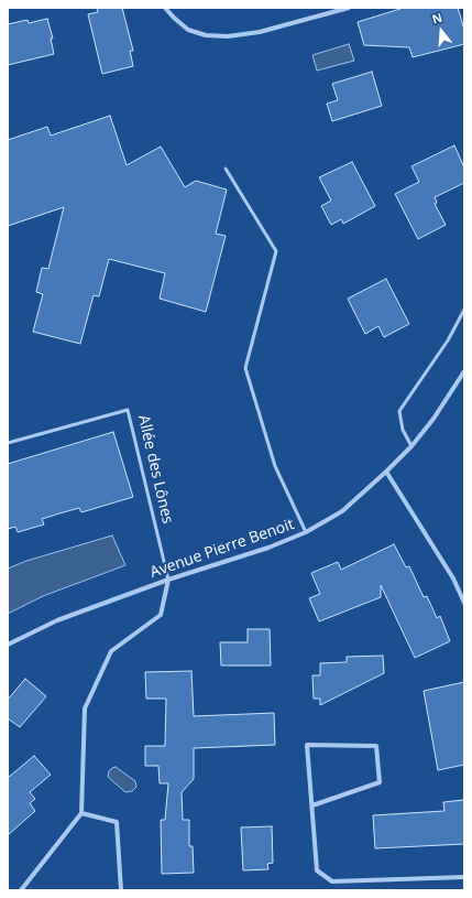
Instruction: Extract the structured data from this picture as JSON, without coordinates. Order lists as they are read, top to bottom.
{
  "streets": {
    "street": ["Avenue Pierre Benoit"],
    "lane": ["Allée des Lônes"]
  },
  "crossings": [
    ["Allée des Lônes", "Avenue Pierre Benoit"]
  ],
  "north": "top"
}
